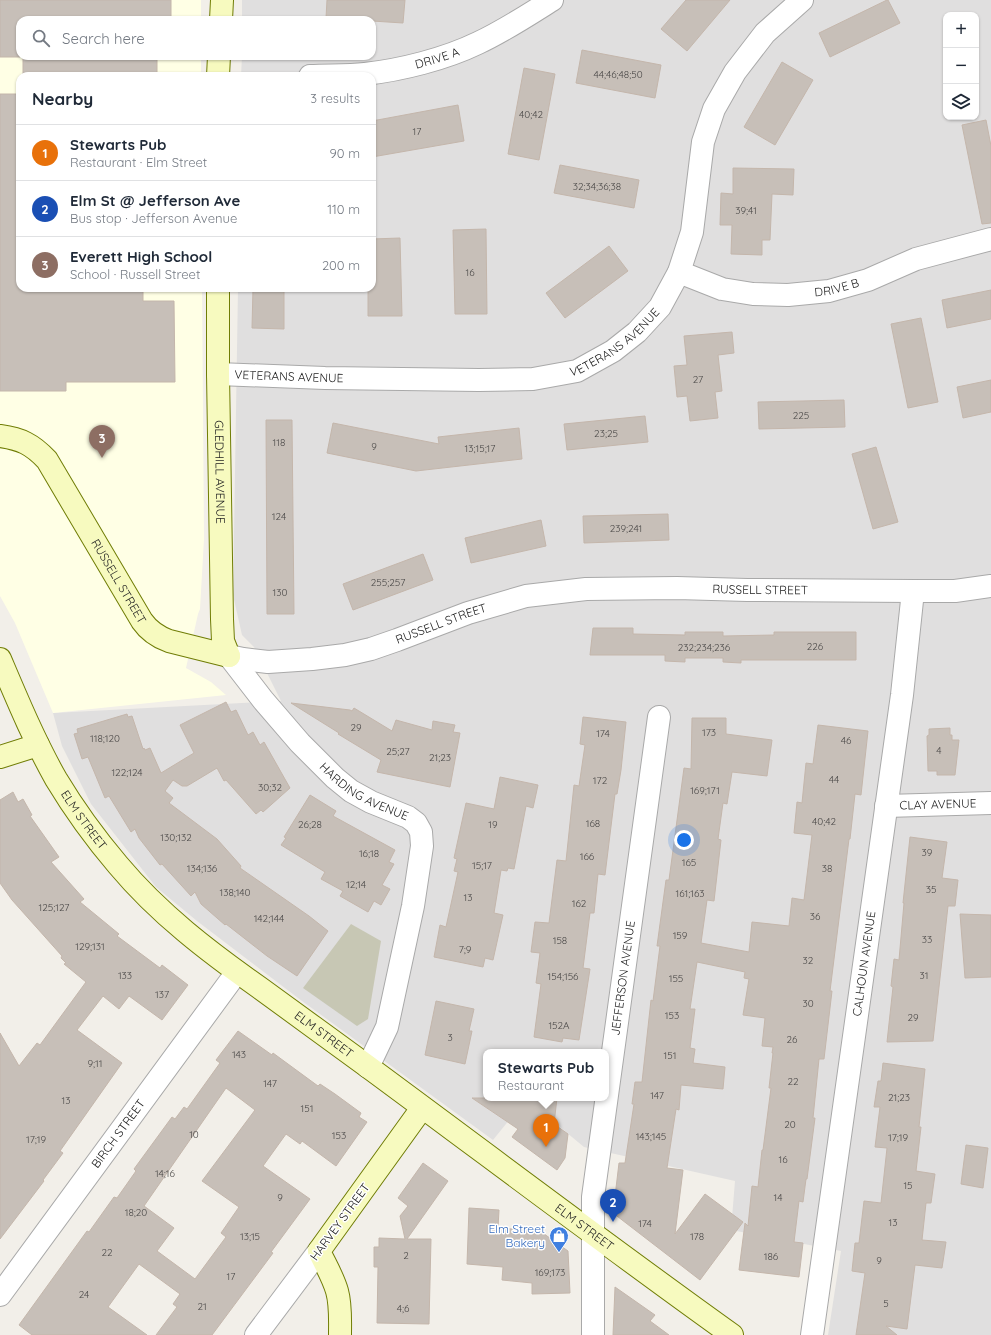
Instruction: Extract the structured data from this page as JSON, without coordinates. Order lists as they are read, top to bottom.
{
  "streets": {
    "street": [
      "DRIVE A",
      "DRIVE B",
      "VETERANS AVENUE",
      "GLEDHILL AVENUE",
      "RUSSELL STREET",
      "HARDING AVENUE",
      "CLAY AVENUE",
      "ELM STREET",
      "CALHOUN AVENUE",
      "JEFFERSON AVENUE",
      "BIRCH STREET",
      "HARVEY STREET"
    ]
  },
  "crossings": [
    ["DRIVE B", "VETERANS AVENUE"],
    ["VETERANS AVENUE", "GLEDHILL AVENUE"],
    ["GLEDHILL AVENUE", "RUSSELL STREET"],
    ["GLEDHILL AVENUE", "HARDING AVENUE"],
    ["RUSSELL STREET", "HARDING AVENUE"],
    ["RUSSELL STREET", "CALHOUN AVENUE"],
    ["HARDING AVENUE", "ELM STREET"],
    ["CLAY AVENUE", "CALHOUN AVENUE"],
    ["ELM STREET", "JEFFERSON AVENUE"],
    ["ELM STREET", "BIRCH STREET"],
    ["ELM STREET", "HARVEY STREET"]
  ],
  "places": {
    "shop": ["Elm Street Bakery"]
  },
  "house_numbers": [
    "44;46;48;50",
    "40;42",
    "17",
    "32;34;36;38",
    "39;41",
    "16",
    "27",
    "225",
    "23;25",
    "118",
    "9",
    "13;15;17",
    "124",
    "239;241",
    "255;257",
    "130",
    "226",
    "232;234;236",
    "29",
    "173",
    "174",
    "118;120",
    "46",
    "4",
    "25;27",
    "21;23",
    "122;124",
    "44",
    "172",
    "30;32",
    "169;171",
    "40;42",
    "168",
    "26;28",
    "19",
    "130;132",
    "39",
    "16;18",
    "166",
    "165",
    "15;17",
    "134;136",
    "38",
    "12;14",
    "35",
    "138;140",
    "161;163",
    "13",
    "162",
    "125;127",
    "36",
    "142;144",
    "159",
    "33",
    "158",
    "129;131",
    "7;9",
    "32",
    "133",
    "31",
    "154;156",
    "155",
    "137",
    "30",
    "153",
    "29",
    "152A",
    "3",
    "26",
    "143",
    "151",
    "9;11",
    "22",
    "147",
    "147",
    "21;23",
    "13",
    "151",
    "20",
    "10",
    "153",
    "143;145",
    "17;19",
    "17;19",
    "16",
    "14;16",
    "15",
    "9",
    "14",
    "18;20",
    "13",
    "174",
    "13;15",
    "178",
    "22",
    "2",
    "186",
    "9",
    "169;173",
    "17",
    "24",
    "5",
    "21",
    "4;6"
  ],
  "page": {
    "map_buttons": ["+", "−"],
    "search": "Search here",
    "heading": ["Nearby", "3 results"],
    "list": [
      {
        "mark": "1",
        "name": "Stewarts Pub",
        "note": "Restaurant · Elm Street",
        "value": "90 m"
      },
      {
        "mark": "2",
        "name": "Elm St @ Jefferson Ave",
        "note": "Bus stop · Jefferson Avenue",
        "value": "110 m"
      },
      {
        "mark": "3",
        "name": "Everett High School",
        "note": "School · Russell Street",
        "value": "200 m"
      }
    ],
    "pins": ["3", "1", "2"],
    "popup": ["Stewarts Pub", "Restaurant"]
  }
}
